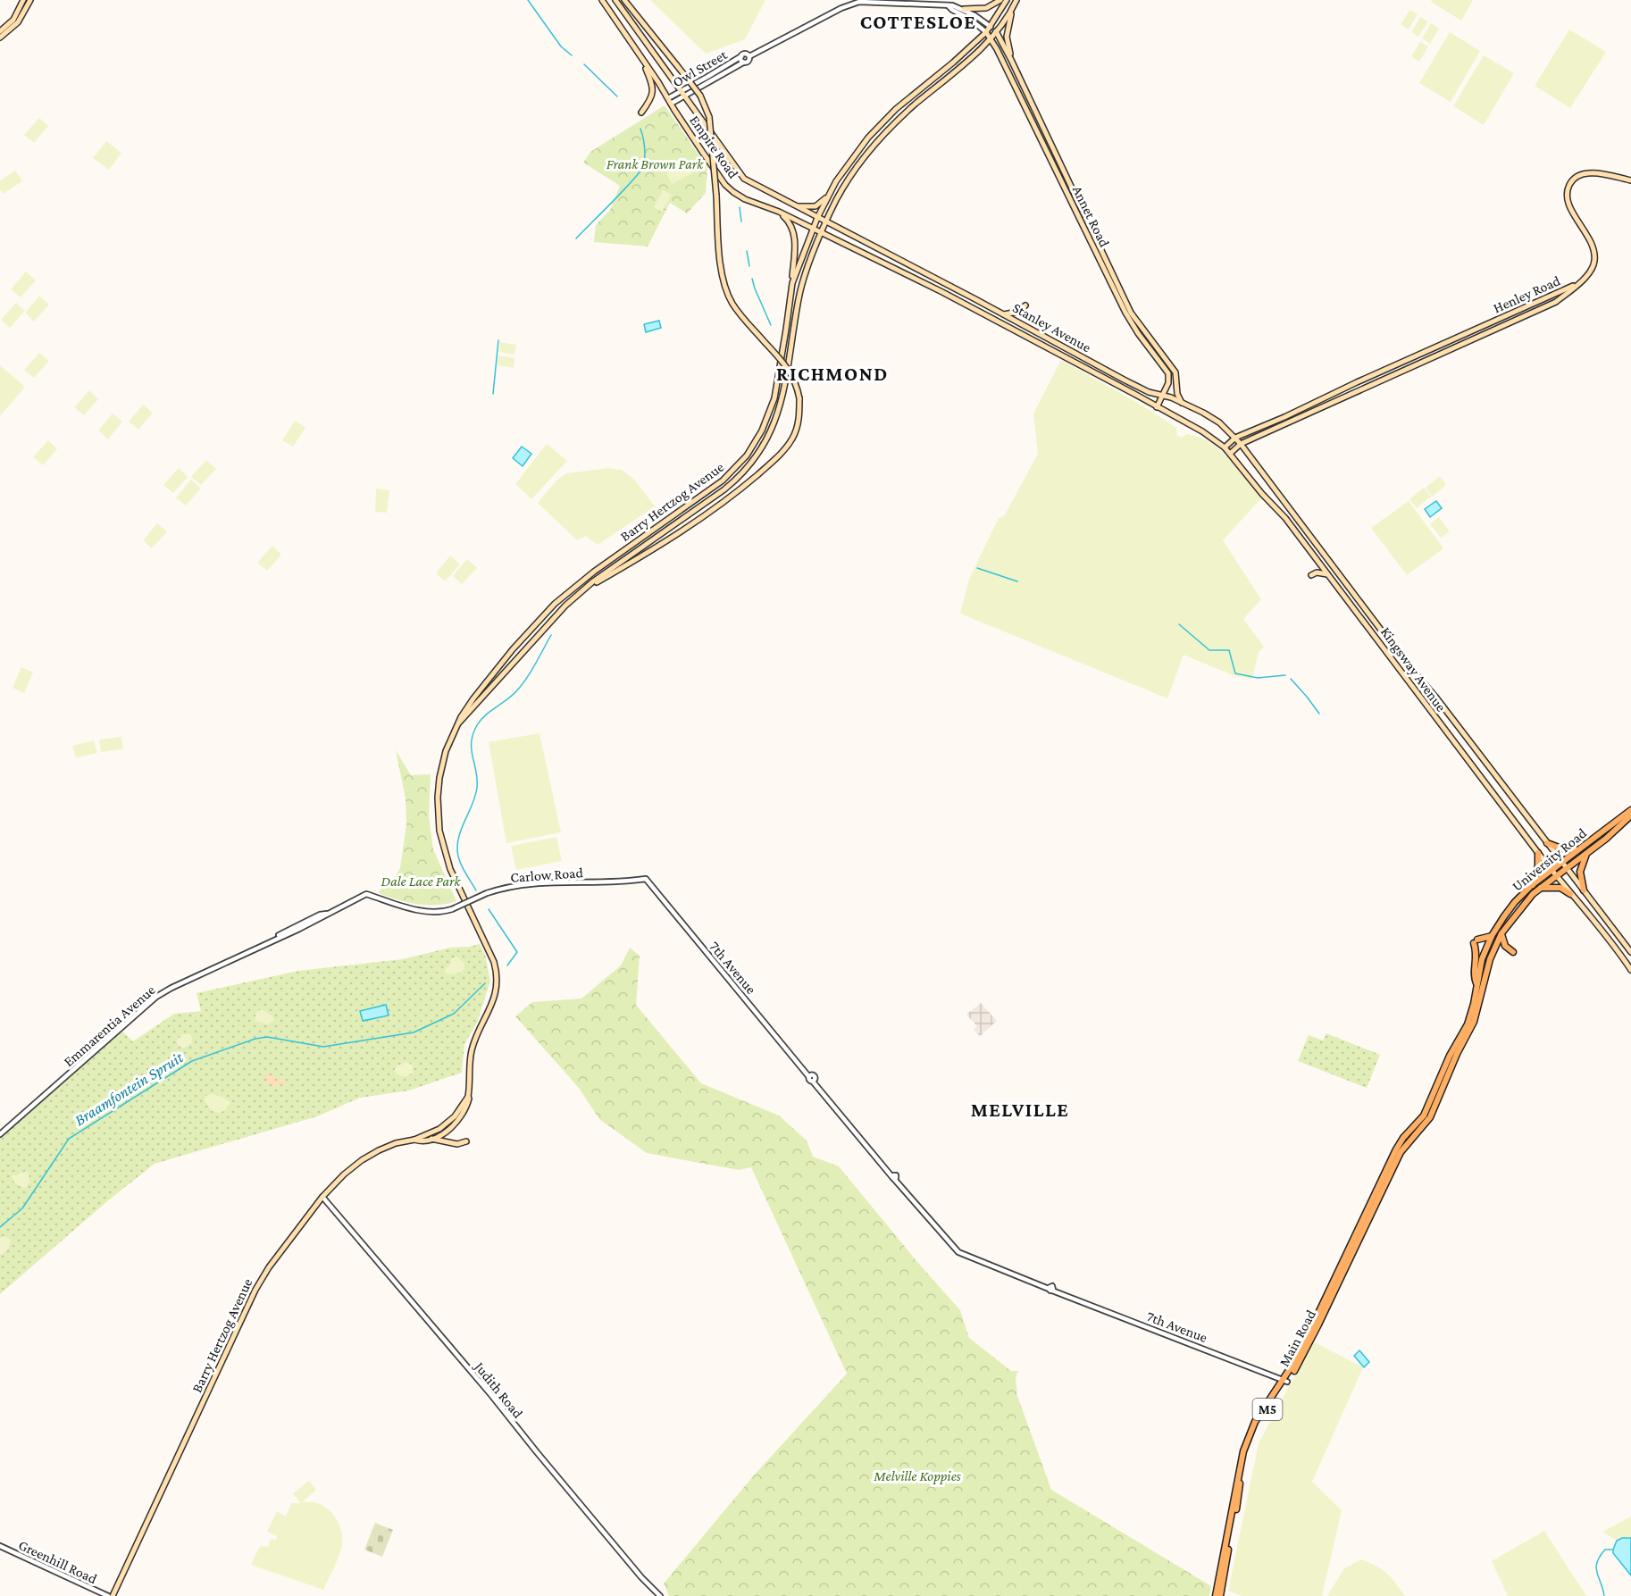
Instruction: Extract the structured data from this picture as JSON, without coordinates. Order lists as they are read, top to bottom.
{
  "streets": {
    "main road": [
      "Empire Road",
      "Annet Road",
      "Henley Road",
      "Stanley Avenue",
      "Barry Hertzog Avenue",
      "Kingsway Avenue",
      "University Road",
      "Main Road",
      "M5"
    ],
    "street": [
      "Owl Street",
      "Carlow Road",
      "7th Avenue",
      "Emmarentia Avenue",
      "Judith Road",
      "Greenhill Road"
    ]
  },
  "crossings": [
    ["Owl Street", "Empire Road"],
    ["Owl Street", "Annet Road"],
    ["Owl Street", "Barry Hertzog Avenue"],
    ["Empire Road", "Stanley Avenue"],
    ["Empire Road", "Barry Hertzog Avenue"],
    ["Annet Road", "Stanley Avenue"],
    ["Annet Road", "Barry Hertzog Avenue"],
    ["Annet Road", "Kingsway Avenue"],
    ["Henley Road", "Kingsway Avenue"],
    ["Stanley Avenue", "Kingsway Avenue"],
    ["Barry Hertzog Avenue", "Judith Road"],
    ["Barry Hertzog Avenue", "Greenhill Road"],
    ["Kingsway Avenue", "University Road"],
    ["University Road", "Main Road"],
    ["University Road", "M5"],
    ["Carlow Road", "7th Avenue"],
    ["Carlow Road", "Emmarentia Avenue"],
    ["7th Avenue", "Main Road"],
    ["Main Road", "M5"]
  ],
  "districts": ["COTTESLOE", "RICHMOND", "MELVILLE"],
  "water": ["Braamfontein Spruit"],
  "parks": ["Frank Brown Park", "Dale Lace Park", "Melville Koppies"]
}
